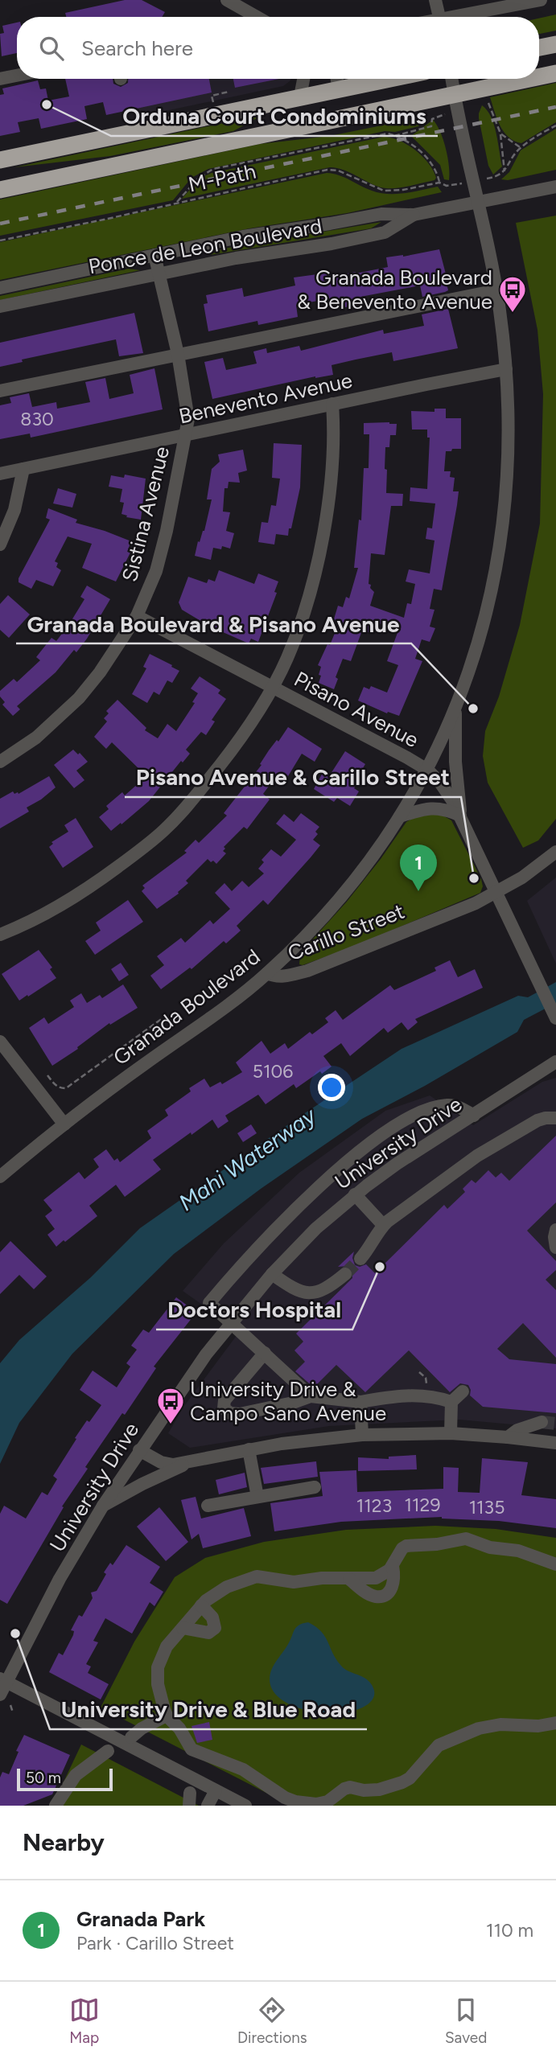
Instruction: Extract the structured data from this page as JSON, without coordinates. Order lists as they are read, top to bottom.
{
  "streets": {
    "street": [
      "Ponce de Leon Boulevard",
      "Benevento Avenue",
      "Sistina Avenue",
      "Pisano Avenue",
      "Carillo Street",
      "Granada Boulevard",
      "University Drive"
    ],
    "path": ["M-Path"]
  },
  "crossings": [
    ["Ponce de Leon Boulevard", "Sistina Avenue"],
    ["Ponce de Leon Boulevard", "Granada Boulevard"],
    ["Benevento Avenue", "Sistina Avenue"],
    ["Benevento Avenue", "Granada Boulevard"],
    ["Sistina Avenue", "Pisano Avenue"],
    ["Pisano Avenue", "Carillo Street"],
    ["Pisano Avenue", "Granada Boulevard"],
    ["Carillo Street", "Granada Boulevard"]
  ],
  "water": ["Mahi Waterway"],
  "places": {
    "other": [
      "Orduna Court Condominiums",
      "Granada Boulevard & Pisano Avenue",
      "Pisano Avenue & Carillo Street",
      "Doctors Hospital",
      "University Drive & Blue Road"
    ],
    "bus stop": ["Granada Boulevard & Benevento Avenue", "University Drive & Campo Sano Avenue"]
  },
  "house_numbers": [
    "830",
    "5106",
    "1129",
    "1123",
    "1135"
  ],
  "scale_bar": "50 m",
  "page": {
    "search": "Search here",
    "pins": "1",
    "scale": "50 m",
    "heading": "Nearby",
    "list": [
      {
        "mark": "1",
        "name": "Granada Park",
        "note": "Park · Carillo Street",
        "value": "110 m"
      }
    ],
    "nav": ["Map", "Directions", "Saved"]
  }
}
